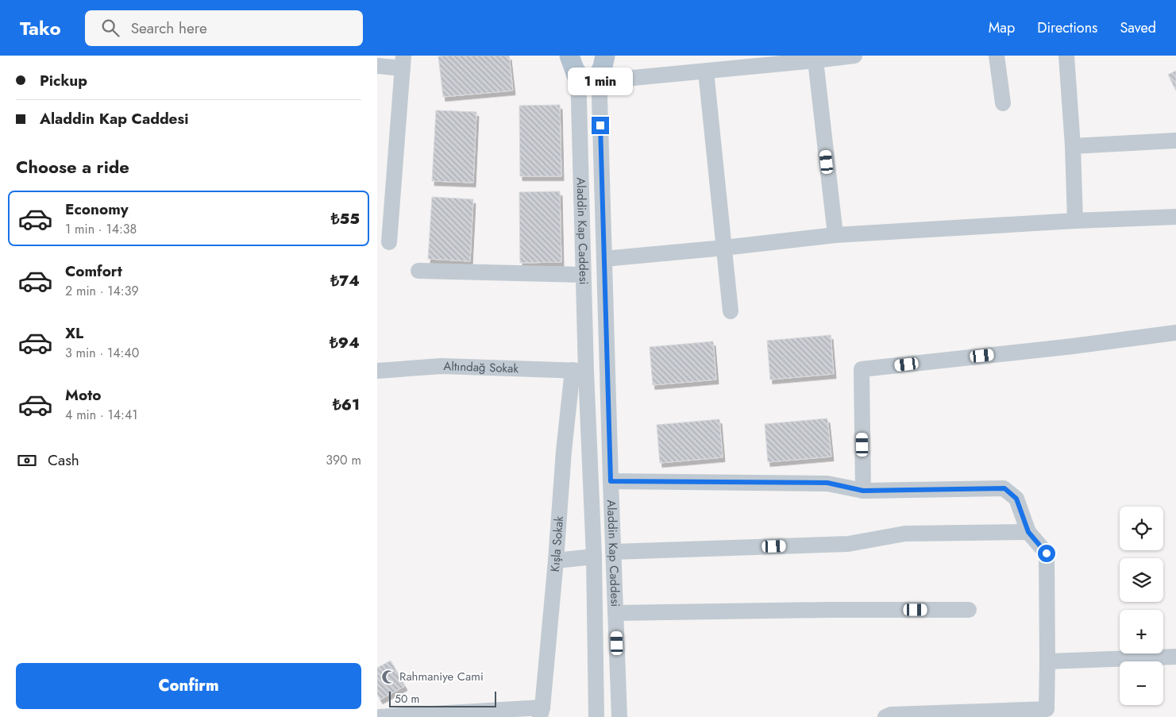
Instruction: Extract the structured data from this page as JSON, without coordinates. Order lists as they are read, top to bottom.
{
  "streets": {
    "street": ["Aladdin Kap Caddesi", "Altındağ Sokak", "Kışla Sokak"]
  },
  "crossings": [
    ["Aladdin Kap Caddesi", "Altındağ Sokak"],
    ["Aladdin Kap Caddesi", "Kışla Sokak"],
    ["Altındağ Sokak", "Kışla Sokak"]
  ],
  "places": {
    "mosque": ["Rahmaniye Cami"]
  },
  "scale_bar": "50 m",
  "page": {
    "header": "Tako",
    "search": "Search here",
    "nav": ["Map", "Directions", "Saved"],
    "banner": ["Pickup", "Aladdin Kap Caddesi"],
    "bubble": "1 min",
    "heading": "Choose a ride",
    "list": [
      {
        "name": "Economy",
        "note": "1 min · 14:38",
        "value": "₺55"
      },
      {
        "name": "Comfort",
        "note": "2 min · 14:39",
        "value": "₺74"
      },
      {
        "name": "XL",
        "note": "3 min · 14:40",
        "value": "₺94"
      },
      {
        "name": "Moto",
        "note": "4 min · 14:41",
        "value": "₺61"
      }
    ],
    "pay": ["Cash", "390 m"],
    "map_buttons": ["+", "−"],
    "buttons": "Confirm",
    "scale": "50 m"
  }
}
